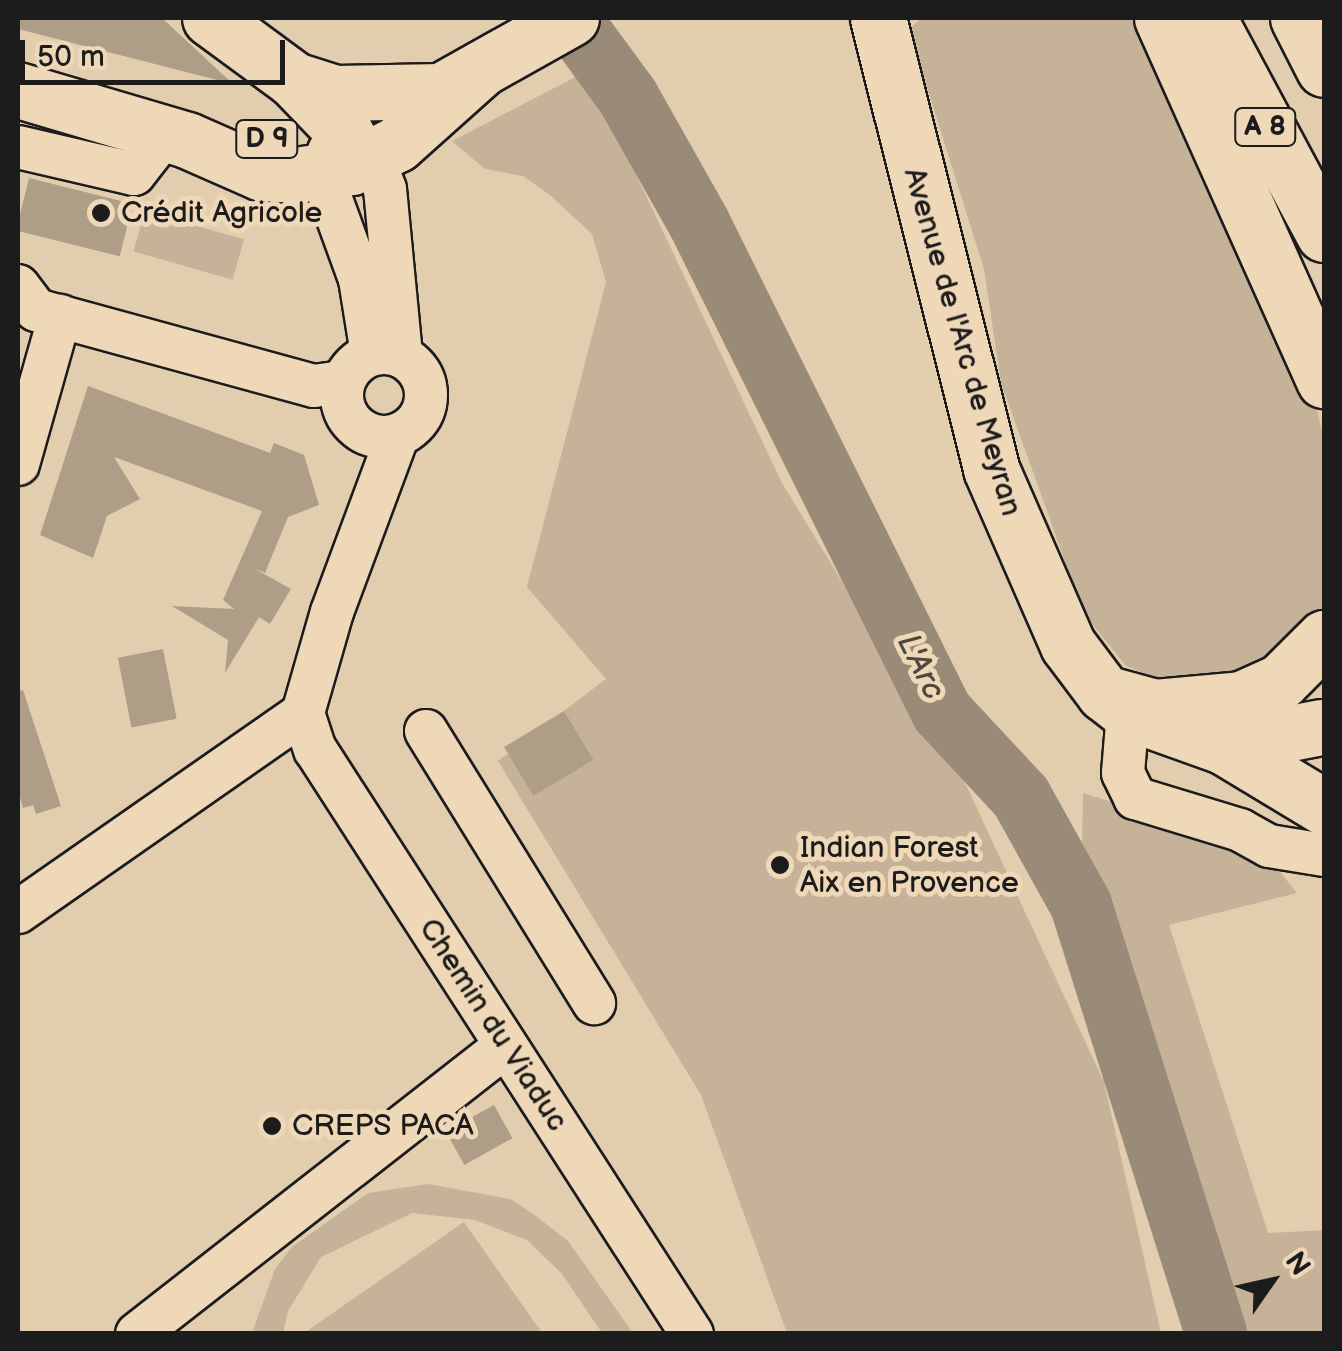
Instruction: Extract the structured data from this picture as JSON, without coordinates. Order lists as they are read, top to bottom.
{
  "streets": {
    "main road": ["A 8", "D 9", "Avenue de l'Arc de Meyran"],
    "street": ["Chemin du Viaduc"]
  },
  "water": ["L'Arc"],
  "places": ["Crédit Agricole", "Indian Forest Aix en Provence", "CREPS PACA"],
  "scale_bar": "50 m",
  "north": "top right"
}
